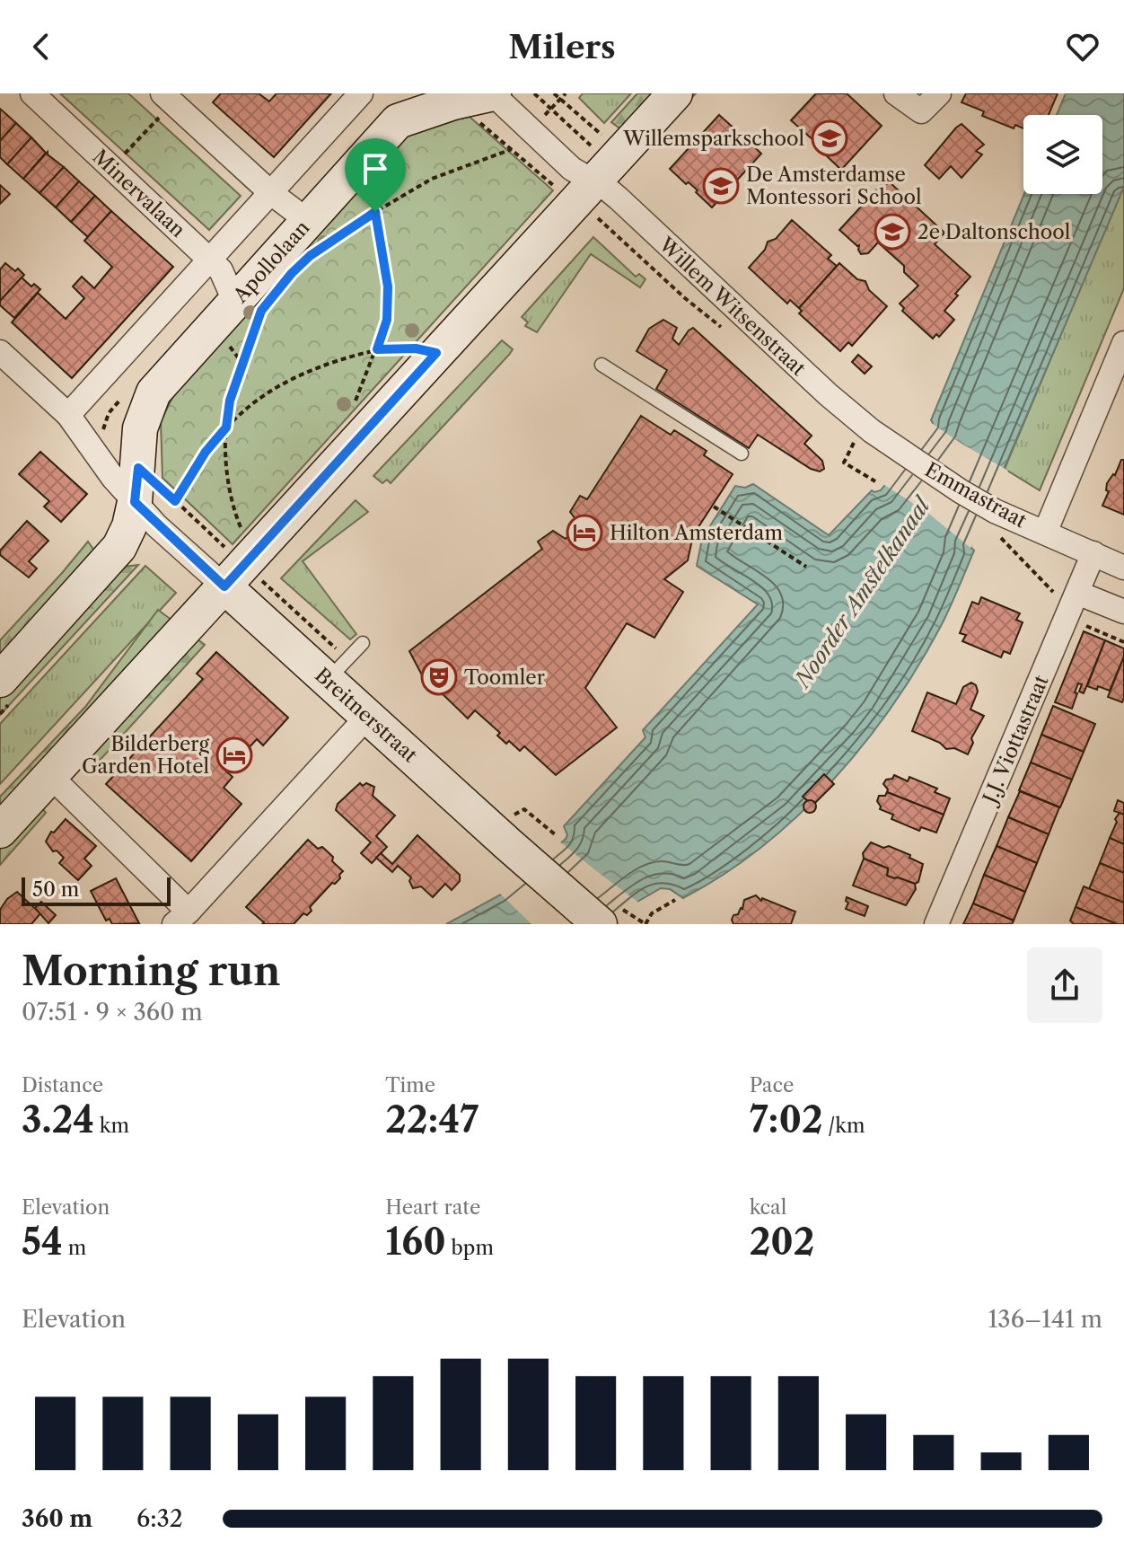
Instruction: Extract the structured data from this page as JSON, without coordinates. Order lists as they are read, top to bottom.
{
  "streets": {
    "street": [
      "Minervalaan",
      "Apollolaan",
      "Willem Witsenstraat",
      "Emmastraat",
      "Breitnerstraat",
      "J.J. Viottastraat"
    ]
  },
  "crossings": [
    ["Minervalaan", "Apollolaan"],
    ["Apollolaan", "Willem Witsenstraat"],
    ["Willem Witsenstraat", "Emmastraat"],
    ["Emmastraat", "J.J. Viottastraat"]
  ],
  "water": ["Noorder Amstelkanaal"],
  "places": {
    "school or university": ["Willemsparkschool", "De Amsterdamse Montessori School", "2e Daltonschool"],
    "hotel": ["Hilton Amsterdam", "Bilderberg Garden Hotel"],
    "theatre": ["Toomler"]
  },
  "scale_bar": "50 m",
  "page": {
    "header": "Milers",
    "scale": "50 m",
    "heading": ["Morning run", "07:51 · 9 × 360 m"],
    "stats": [
      ["Distance", "3.24 km"],
      ["Time", "22:47"],
      ["Pace", "7:02 /km"],
      ["Elevation", "54 m"],
      ["Heart rate", "160 bpm"],
      ["kcal", "202"]
    ],
    "chart": ["Elevation", "136–141 m"],
    "list": [
      {
        "name": "360 m",
        "note": "6:32"
      }
    ]
  }
}
